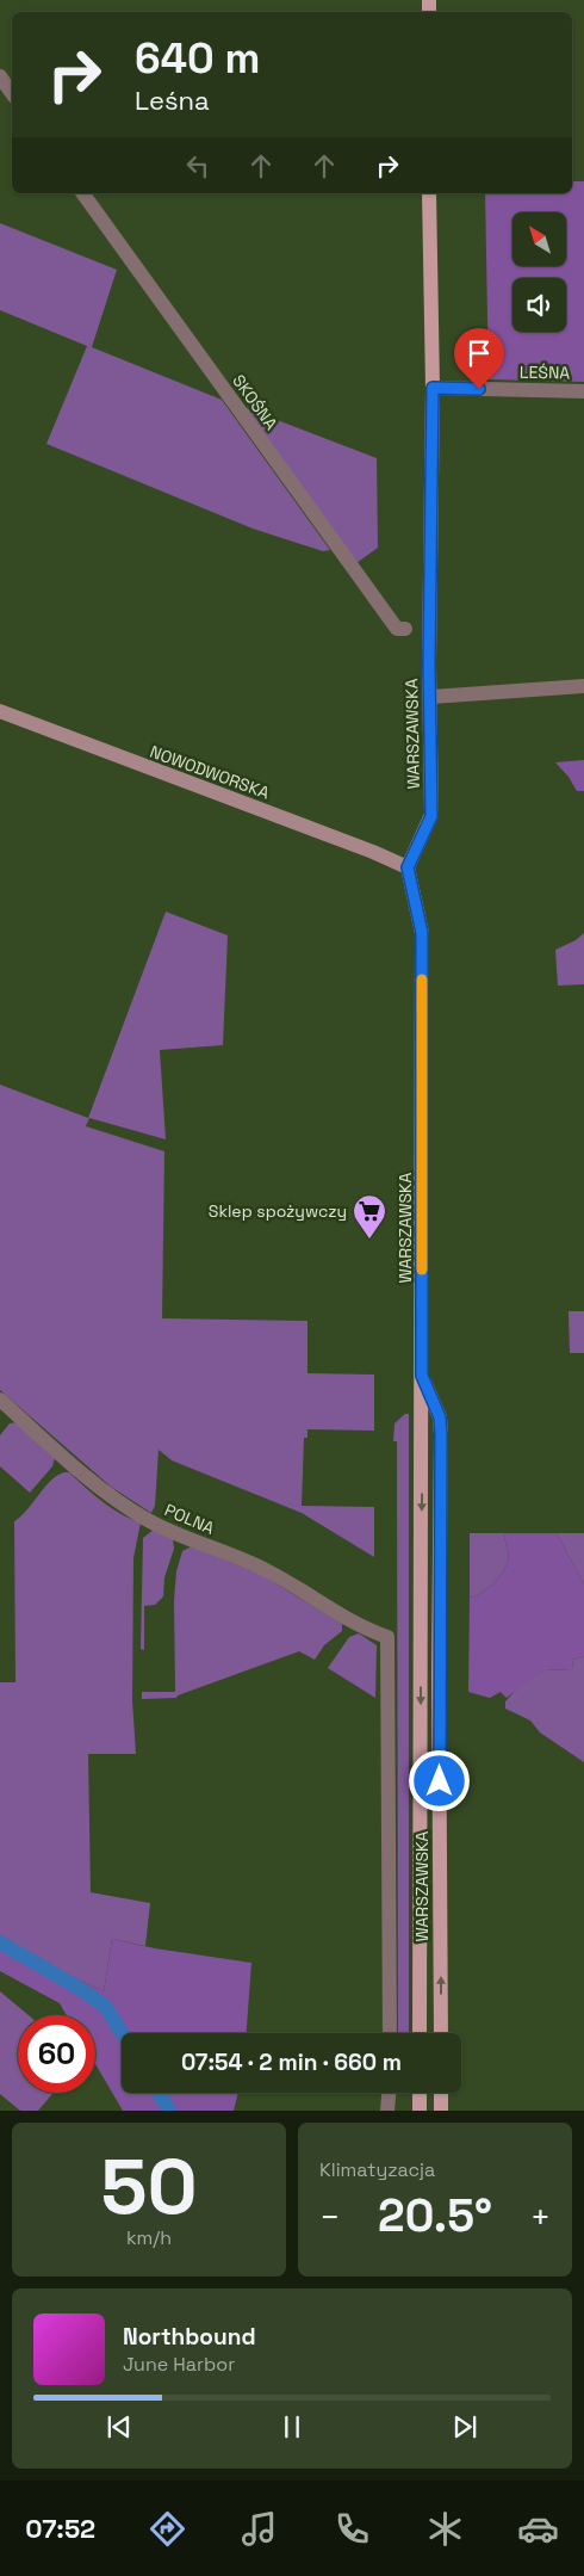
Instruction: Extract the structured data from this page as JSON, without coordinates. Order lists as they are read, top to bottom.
{
  "streets": {
    "main road": ["WARSZAWSKA", "NOWODWORSKA"],
    "street": ["LEŚNA", "SKOŚNA", "POLNA"]
  },
  "crossings": [
    ["LEŚNA", "WARSZAWSKA"],
    ["WARSZAWSKA", "NOWODWORSKA"]
  ],
  "places": {
    "supermarket": ["Sklep spożywczy"]
  },
  "north": "top left",
  "page": {
    "turn": ["640 m", "Leśna"],
    "limit": "60",
    "trip": "07:54 · 2 min · 660 m",
    "tile": [
      ["50", "km/h"],
      "Klimatyzacja"
    ],
    "heat": ["−", "20.5°", "+"],
    "song": ["Northbound", "June Harbor"],
    "tabs": "07:52"
  }
}
